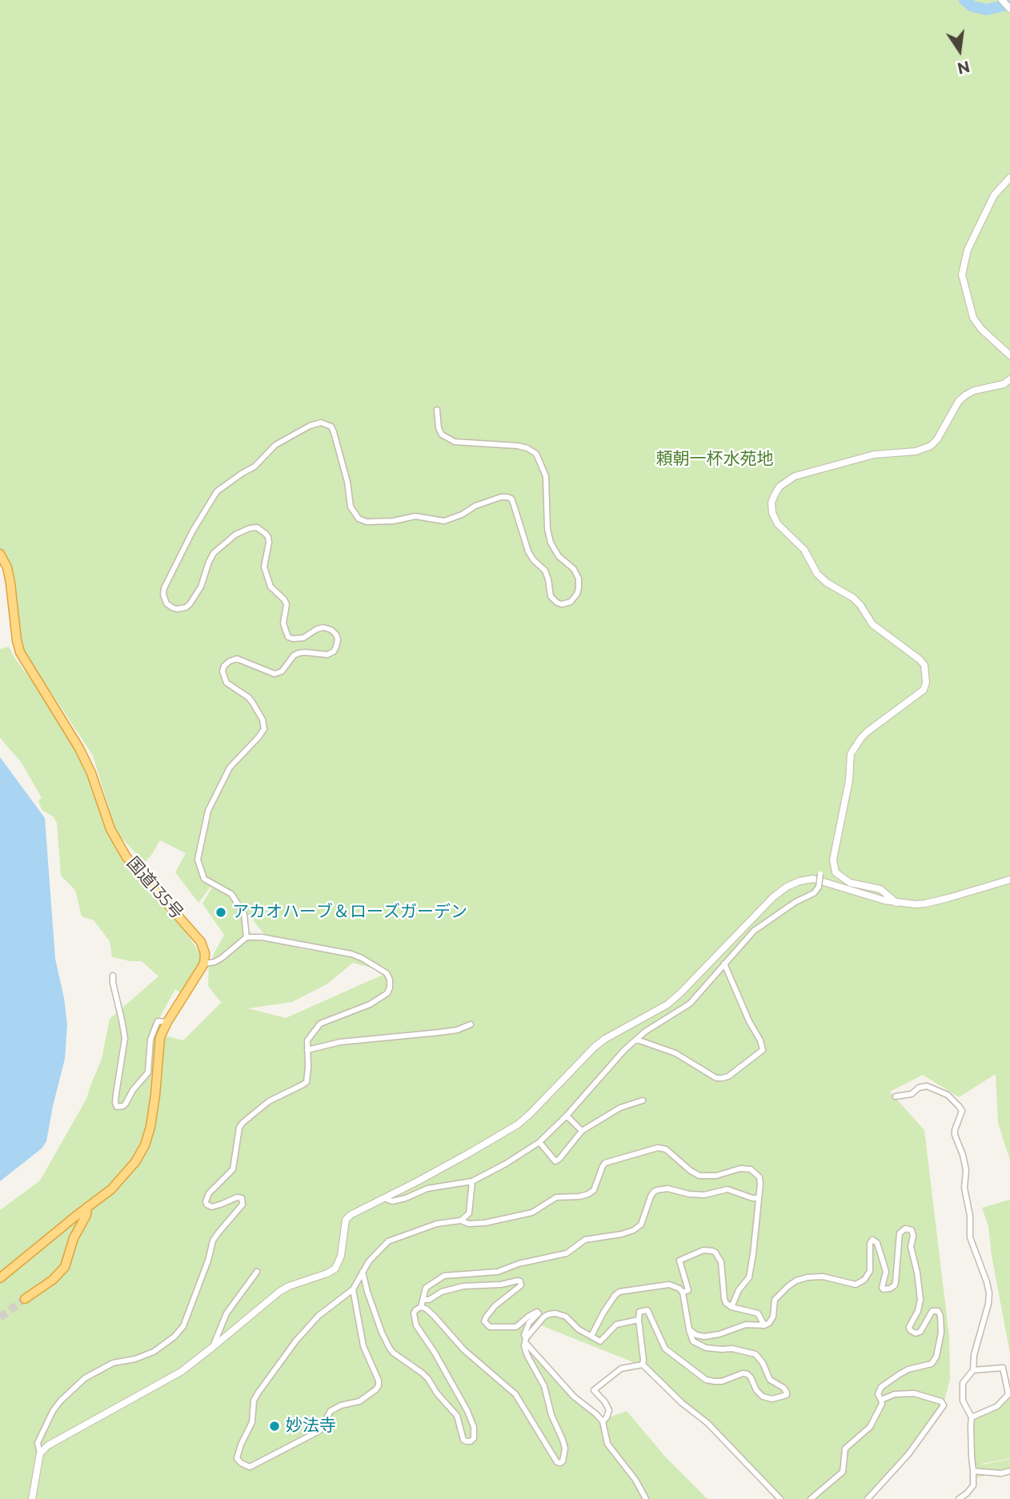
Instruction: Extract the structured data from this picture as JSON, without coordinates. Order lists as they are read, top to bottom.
{
  "streets": {
    "highway": ["国道135号"]
  },
  "parks": ["頼朝一杯水苑地"],
  "places": ["アカオハーブ＆ローズガーデン", "妙法寺"],
  "north": "bottom"
}
